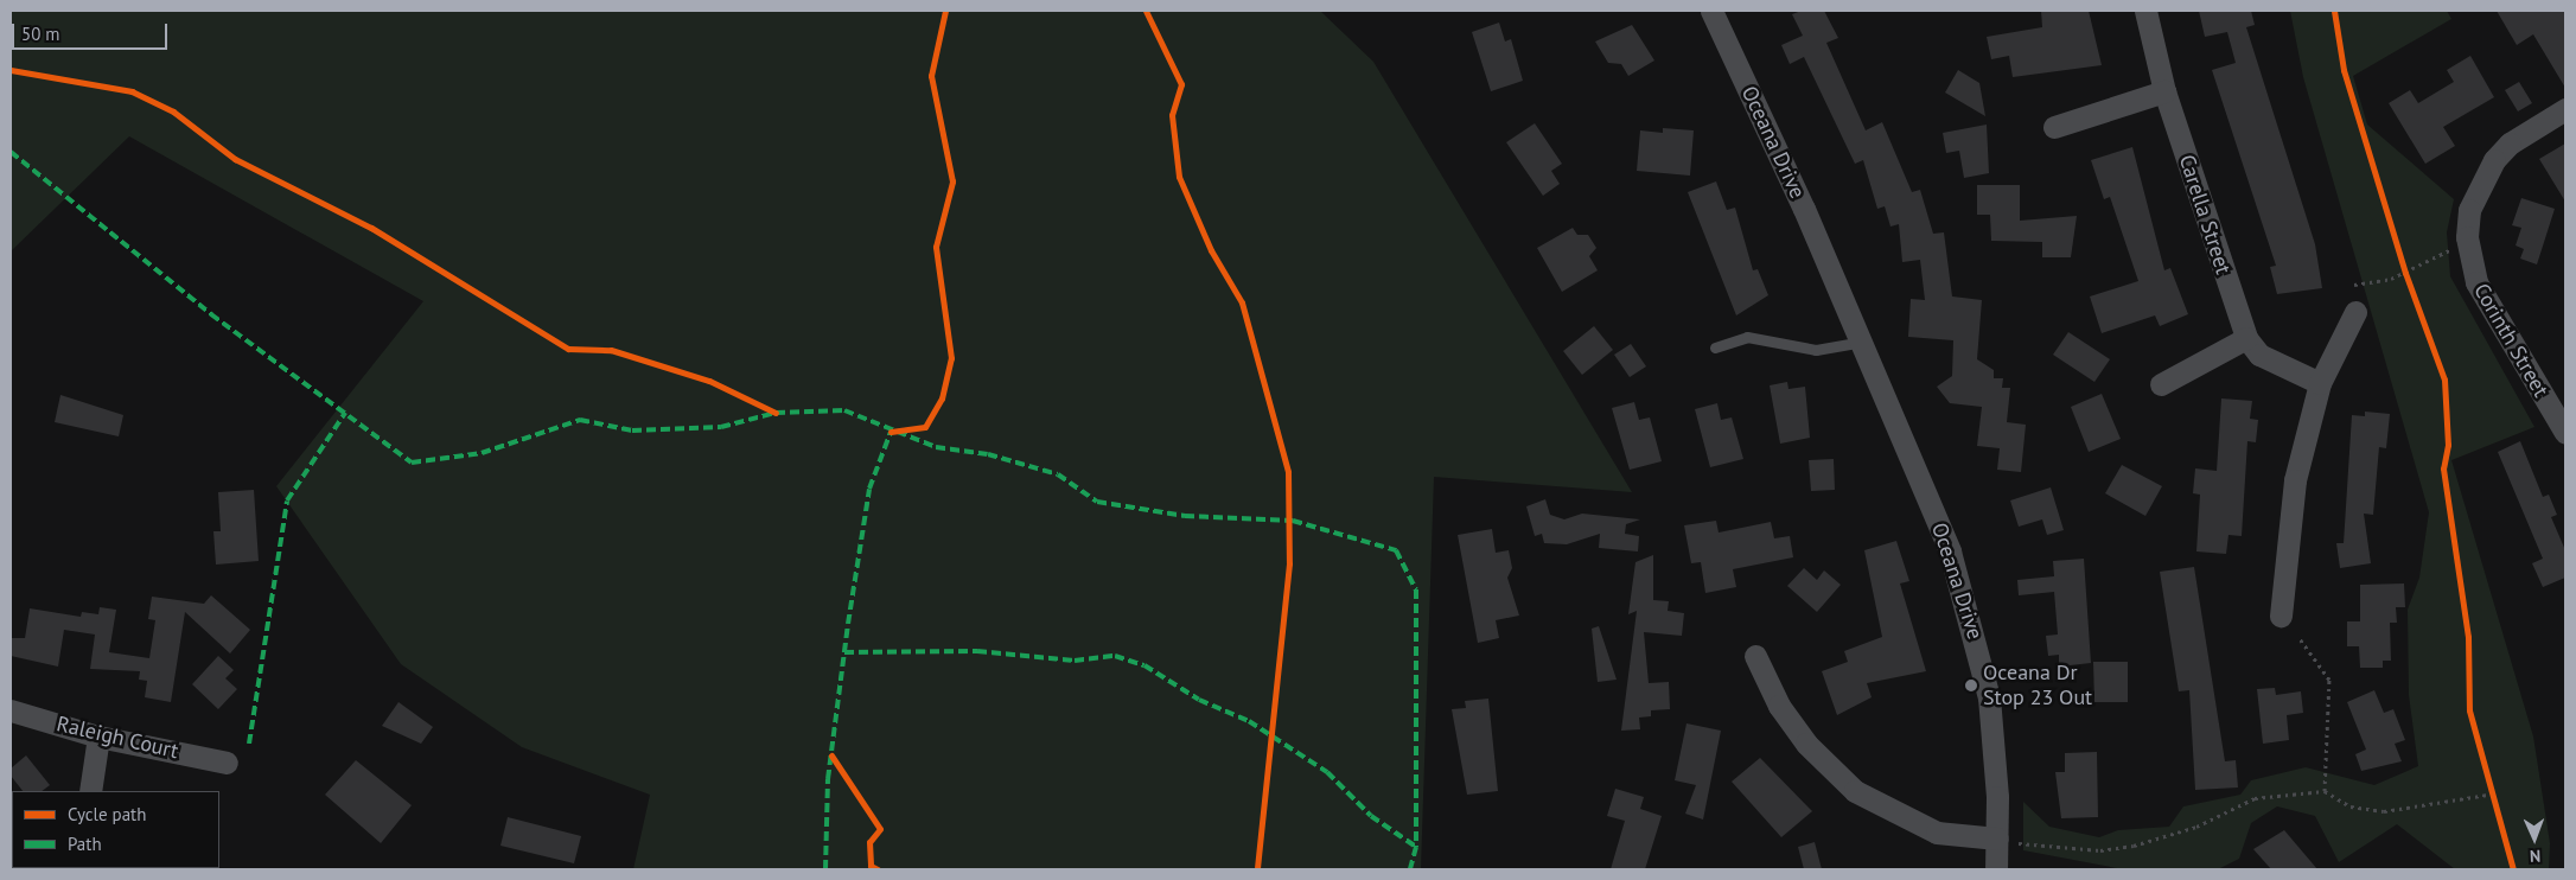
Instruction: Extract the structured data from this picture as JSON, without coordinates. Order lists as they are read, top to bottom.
{
  "streets": {
    "street": [
      "Oceana Drive",
      "Carella Street",
      "Corinth Street",
      "Raleigh Court"
    ]
  },
  "places": ["Oceana Dr Stop 23 Out"],
  "legend": ["Cycle path", "Path"],
  "scale_bar": "50 m",
  "north": "bottom"
}
